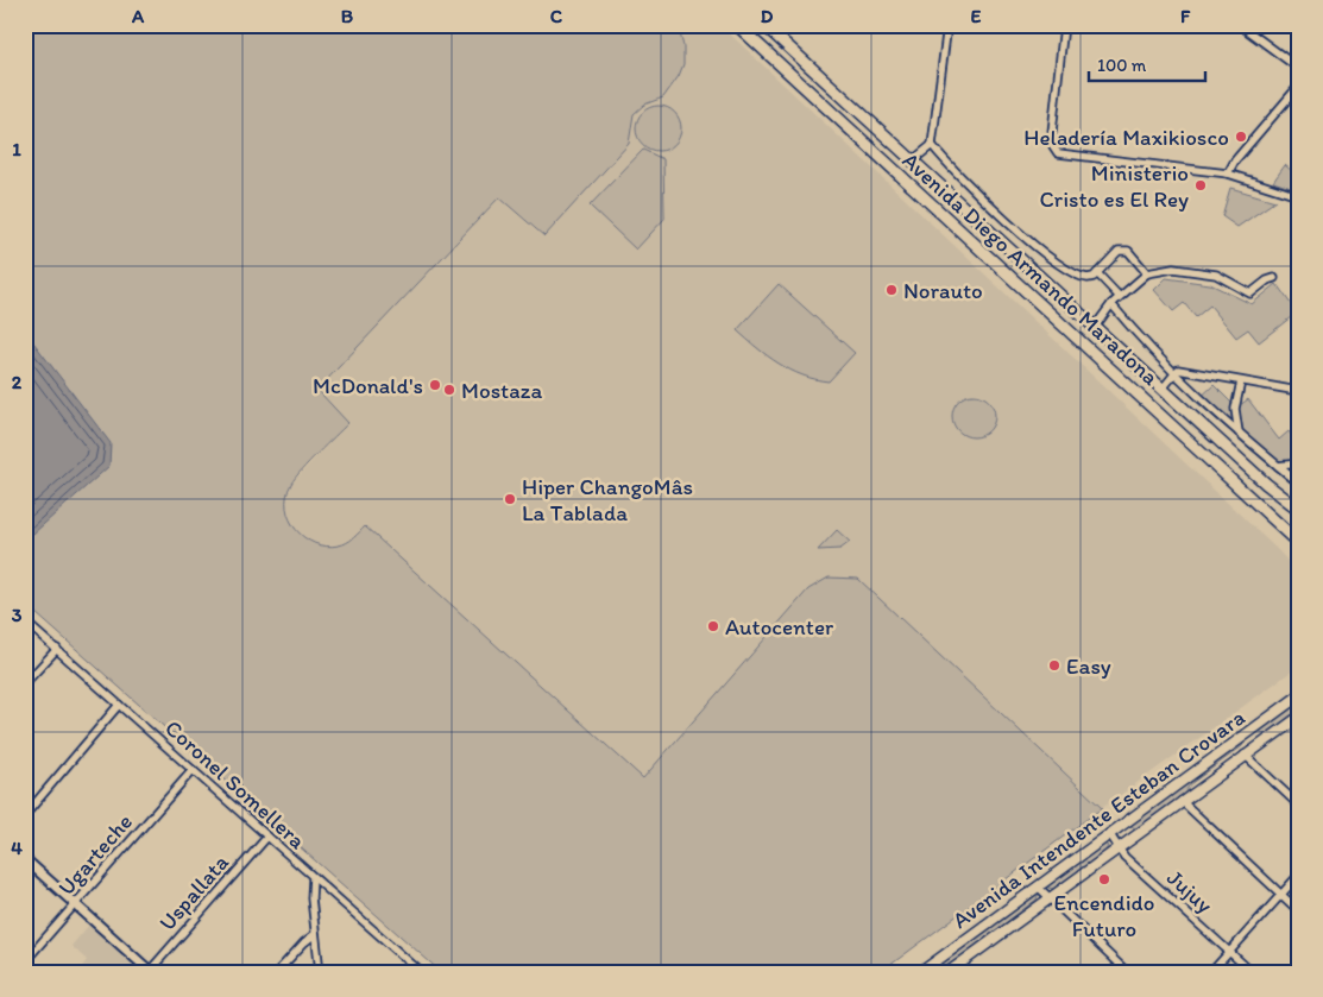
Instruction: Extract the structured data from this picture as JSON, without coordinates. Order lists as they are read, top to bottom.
{
  "streets": {
    "main road": ["Avenida Diego Armando Maradona", "Avenida Intendente Esteban Crovara"],
    "street": [
      "Coronel Somellera",
      "Ugarteche",
      "Jujuy",
      "Uspallata"
    ]
  },
  "crossings": [
    ["Coronel Somellera", "Ugarteche"],
    ["Coronel Somellera", "Uspallata"],
    ["Avenida Intendente Esteban Crovara", "Jujuy"]
  ],
  "places": [
    "Heladería Maxikiosco",
    "Ministerio Cristo es El Rey",
    "Norauto",
    "McDonald's",
    "Mostaza",
    "Hiper ChangoMâs La Tablada",
    "Autocenter",
    "Easy",
    "Encendido Futuro"
  ],
  "scale_bar": "100 m",
  "grid": {
    "columns": [
      "A",
      "B",
      "C",
      "D",
      "E",
      "F"
    ],
    "rows": [
      "1",
      "2",
      "3",
      "4"
    ]
  }
}
